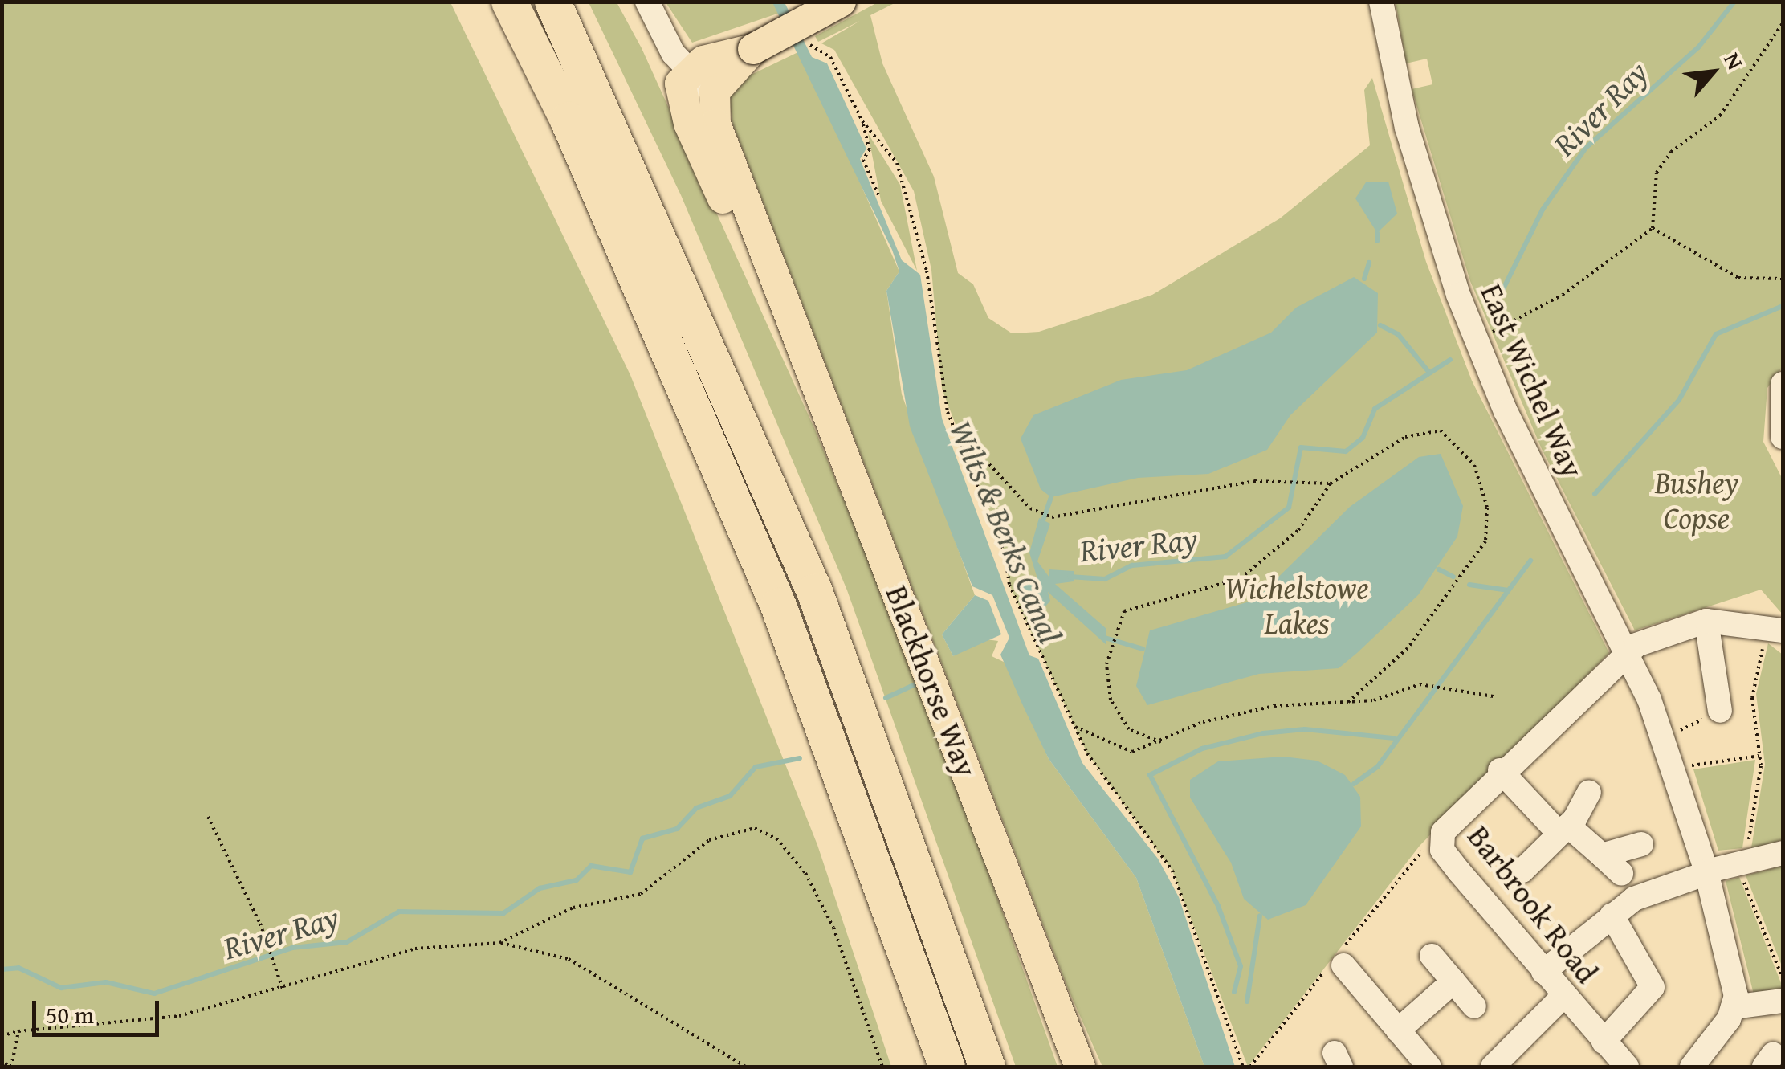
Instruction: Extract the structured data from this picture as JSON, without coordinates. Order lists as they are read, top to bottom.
{
  "streets": {
    "main road": ["Blackhorse Way"],
    "street": ["East Wichel Way", "Barbrook Road"]
  },
  "crossings": [
    ["East Wichel Way", "Barbrook Road"]
  ],
  "water": ["River Ray", "Wilts & Berks Canal"],
  "parks": ["Bushey Copse", "Wichelstowe Lakes"],
  "scale_bar": "50 m",
  "north": "top right"
}
